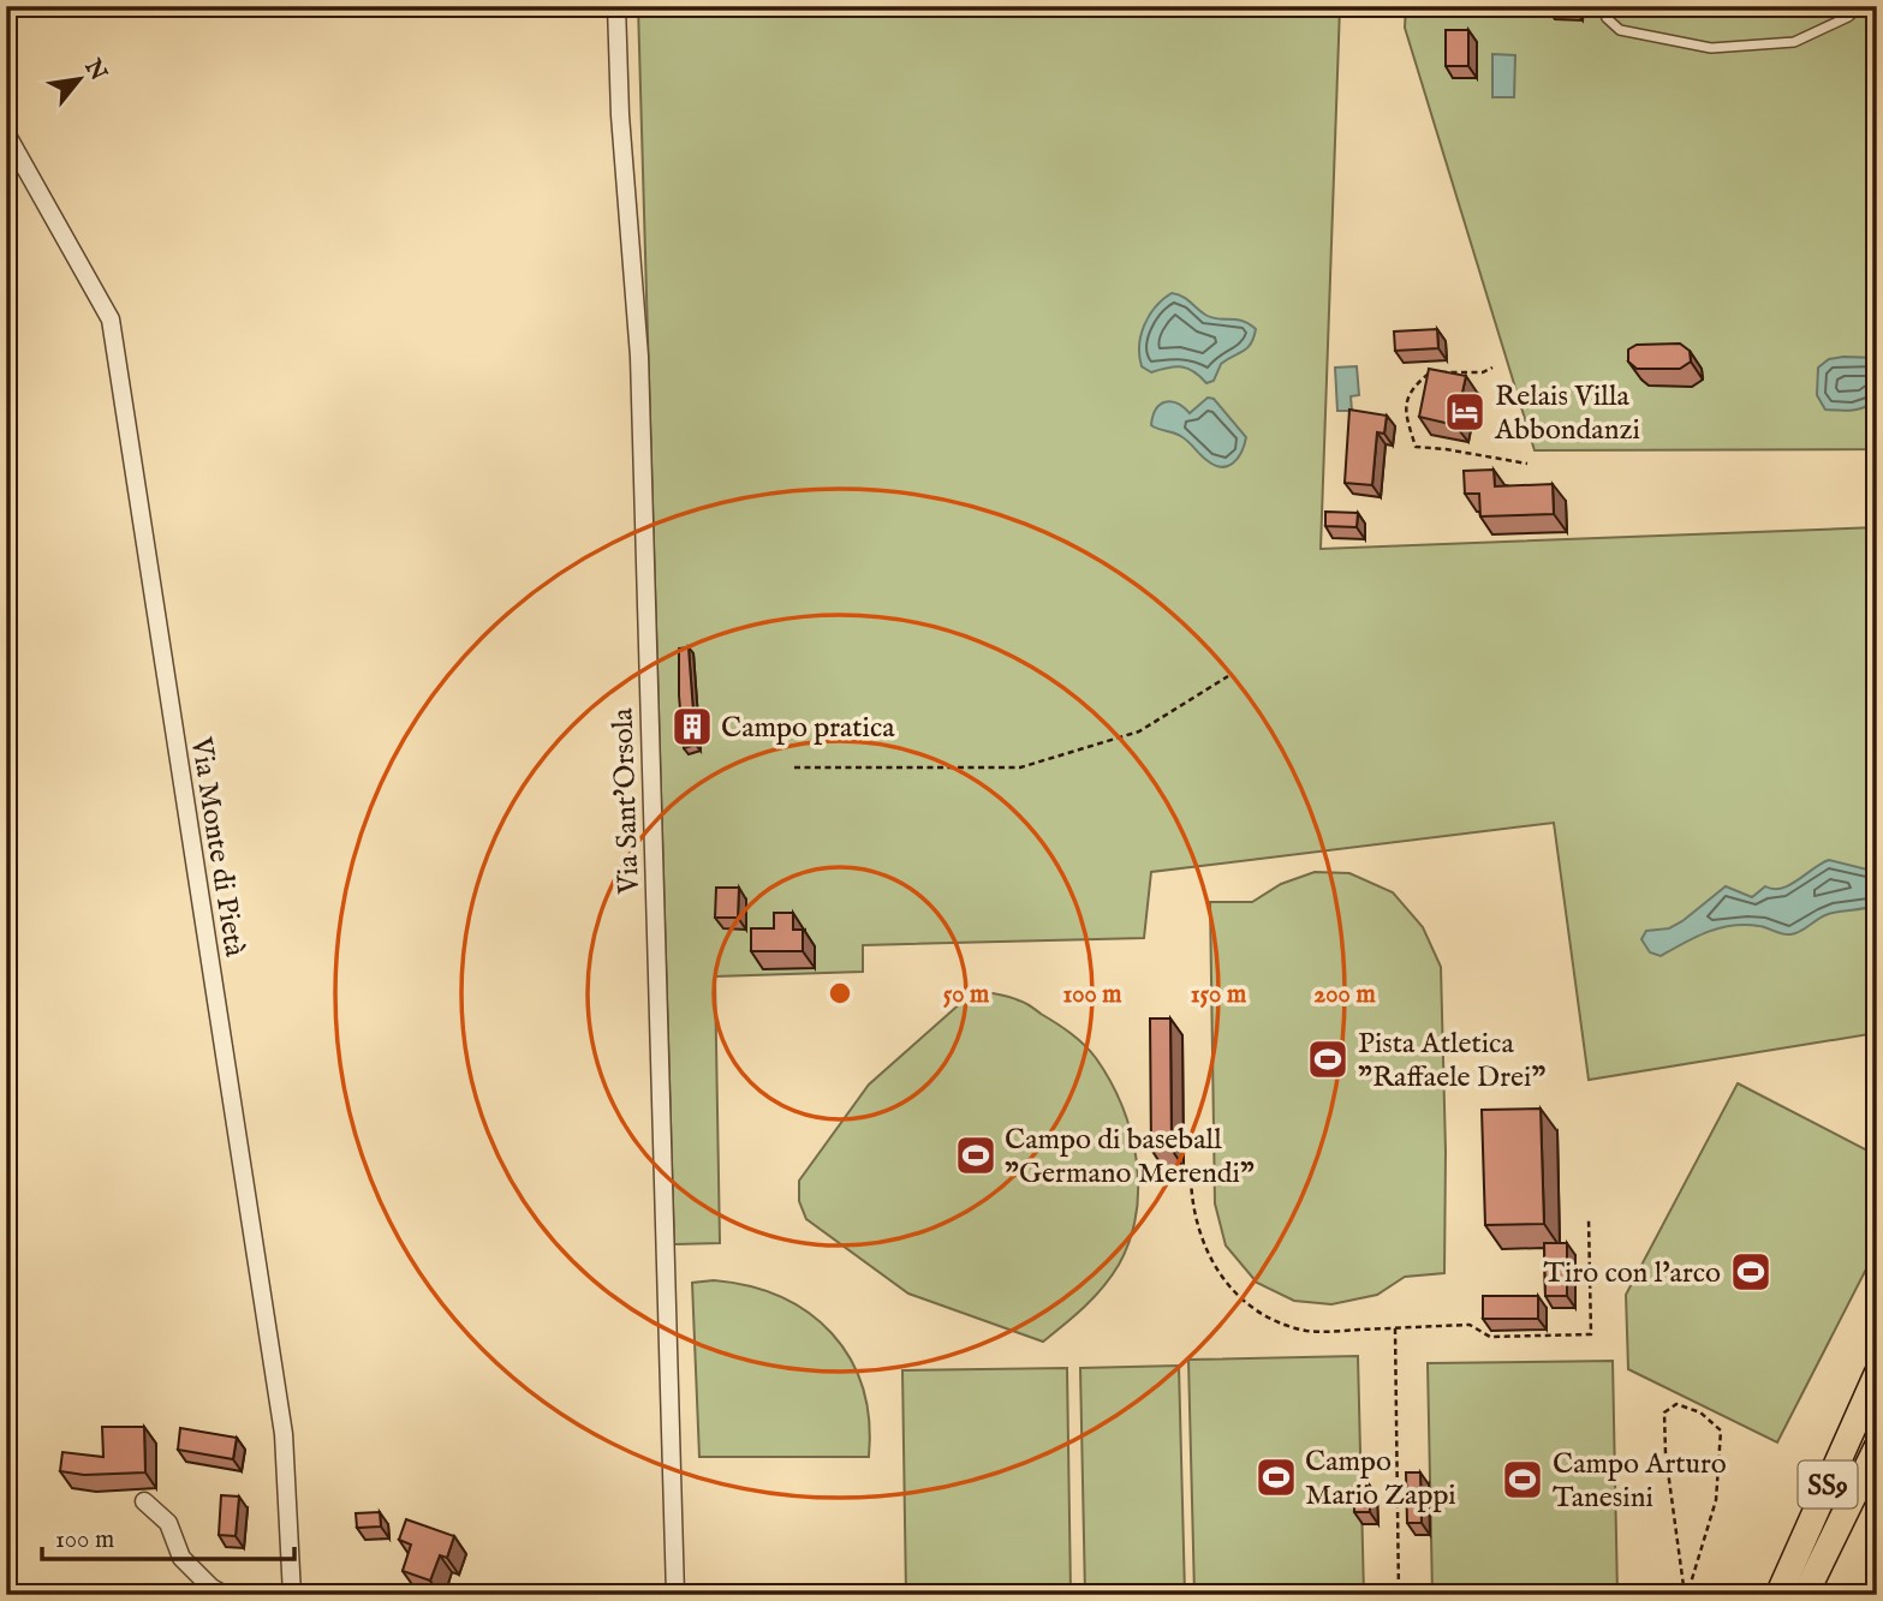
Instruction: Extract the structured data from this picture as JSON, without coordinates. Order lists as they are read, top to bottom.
{
  "streets": {
    "main road": ["SS9"],
    "street": ["Via Sant'Orsola", "Via Monte di Pietà"]
  },
  "places": {
    "hotel": ["Relais Villa Abbondanzi"],
    "building": ["Campo pratica"],
    "sports": [
      "Pista Atletica \"Raffaele Drei\"",
      "Campo di baseball \"Germano Merendi\"",
      "Tiro con l'arco",
      "Campo Mario Zappi",
      "Campo Arturo Tanesini"
    ]
  },
  "scale_bar": "100 m",
  "north": "top right",
  "rings": [
    "50 m",
    "100 m",
    "150 m",
    "200 m"
  ]
}
